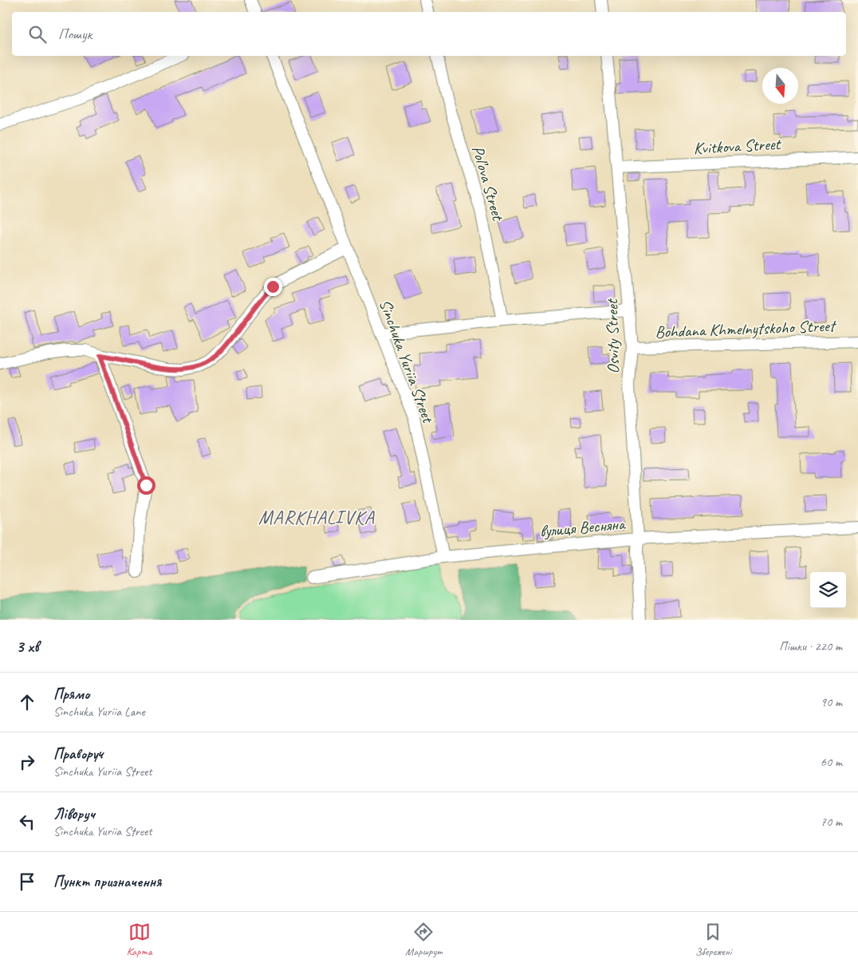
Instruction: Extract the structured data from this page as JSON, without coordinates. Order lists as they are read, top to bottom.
{
  "streets": {
    "street": [
      "Kvitkova Street",
      "Pol’ova Street",
      "Bohdana Khmelnytskoho Street",
      "Osvity Street",
      "Sinchuka Yuriia Street",
      "вулиця Весняна"
    ]
  },
  "crossings": [
    ["Kvitkova Street", "Osvity Street"],
    ["Bohdana Khmelnytskoho Street", "Osvity Street"],
    ["Osvity Street", "вулиця Весняна"],
    ["Sinchuka Yuriia Street", "вулиця Весняна"]
  ],
  "districts": ["MARKHALIVKA"],
  "north": "bottom",
  "page": {
    "search": "Пошук",
    "heading": ["3 хв", "Пішки · 220 m"],
    "list": [
      ["Прямо", "Sinchuka Yuriia Lane", "90 m"],
      ["Праворуч", "Sinchuka Yuriia Street", "60 m"],
      ["Ліворуч", "Sinchuka Yuriia Street", "70 m"],
      "Пункт призначення"
    ],
    "nav": ["Карта", "Маршрут", "Збережені"]
  }
}
